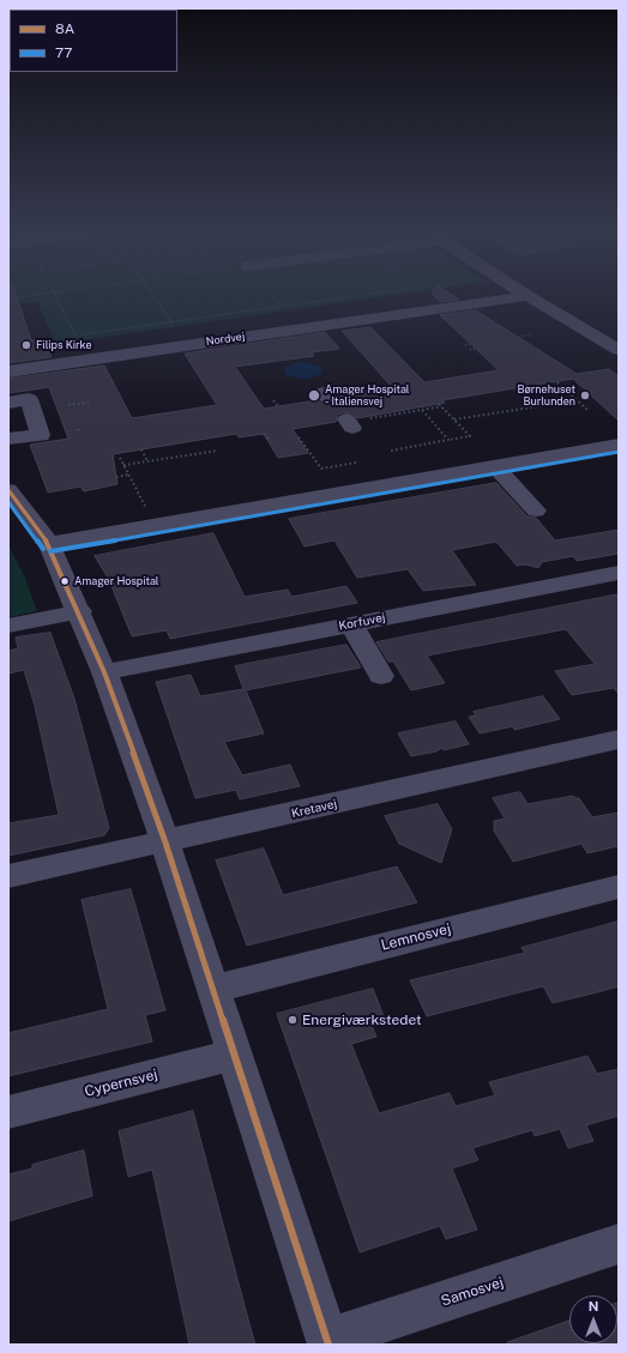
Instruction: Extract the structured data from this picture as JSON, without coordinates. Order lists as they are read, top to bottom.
{
  "streets": {
    "street": [
      "Nordvej",
      "Korfuvej",
      "Kretavej",
      "Lemnosvej",
      "Cypernsvej",
      "Samosvej"
    ]
  },
  "places": [
    "Filips Kirke",
    "Amager Hospital - Italiensvej",
    "Børnehuset Burlunden",
    "Amager Hospital",
    "Energiværkstedet"
  ],
  "lines": ["transit line 77", "transit line 8A"],
  "legend": ["8A", "77"],
  "north": "top"
}
